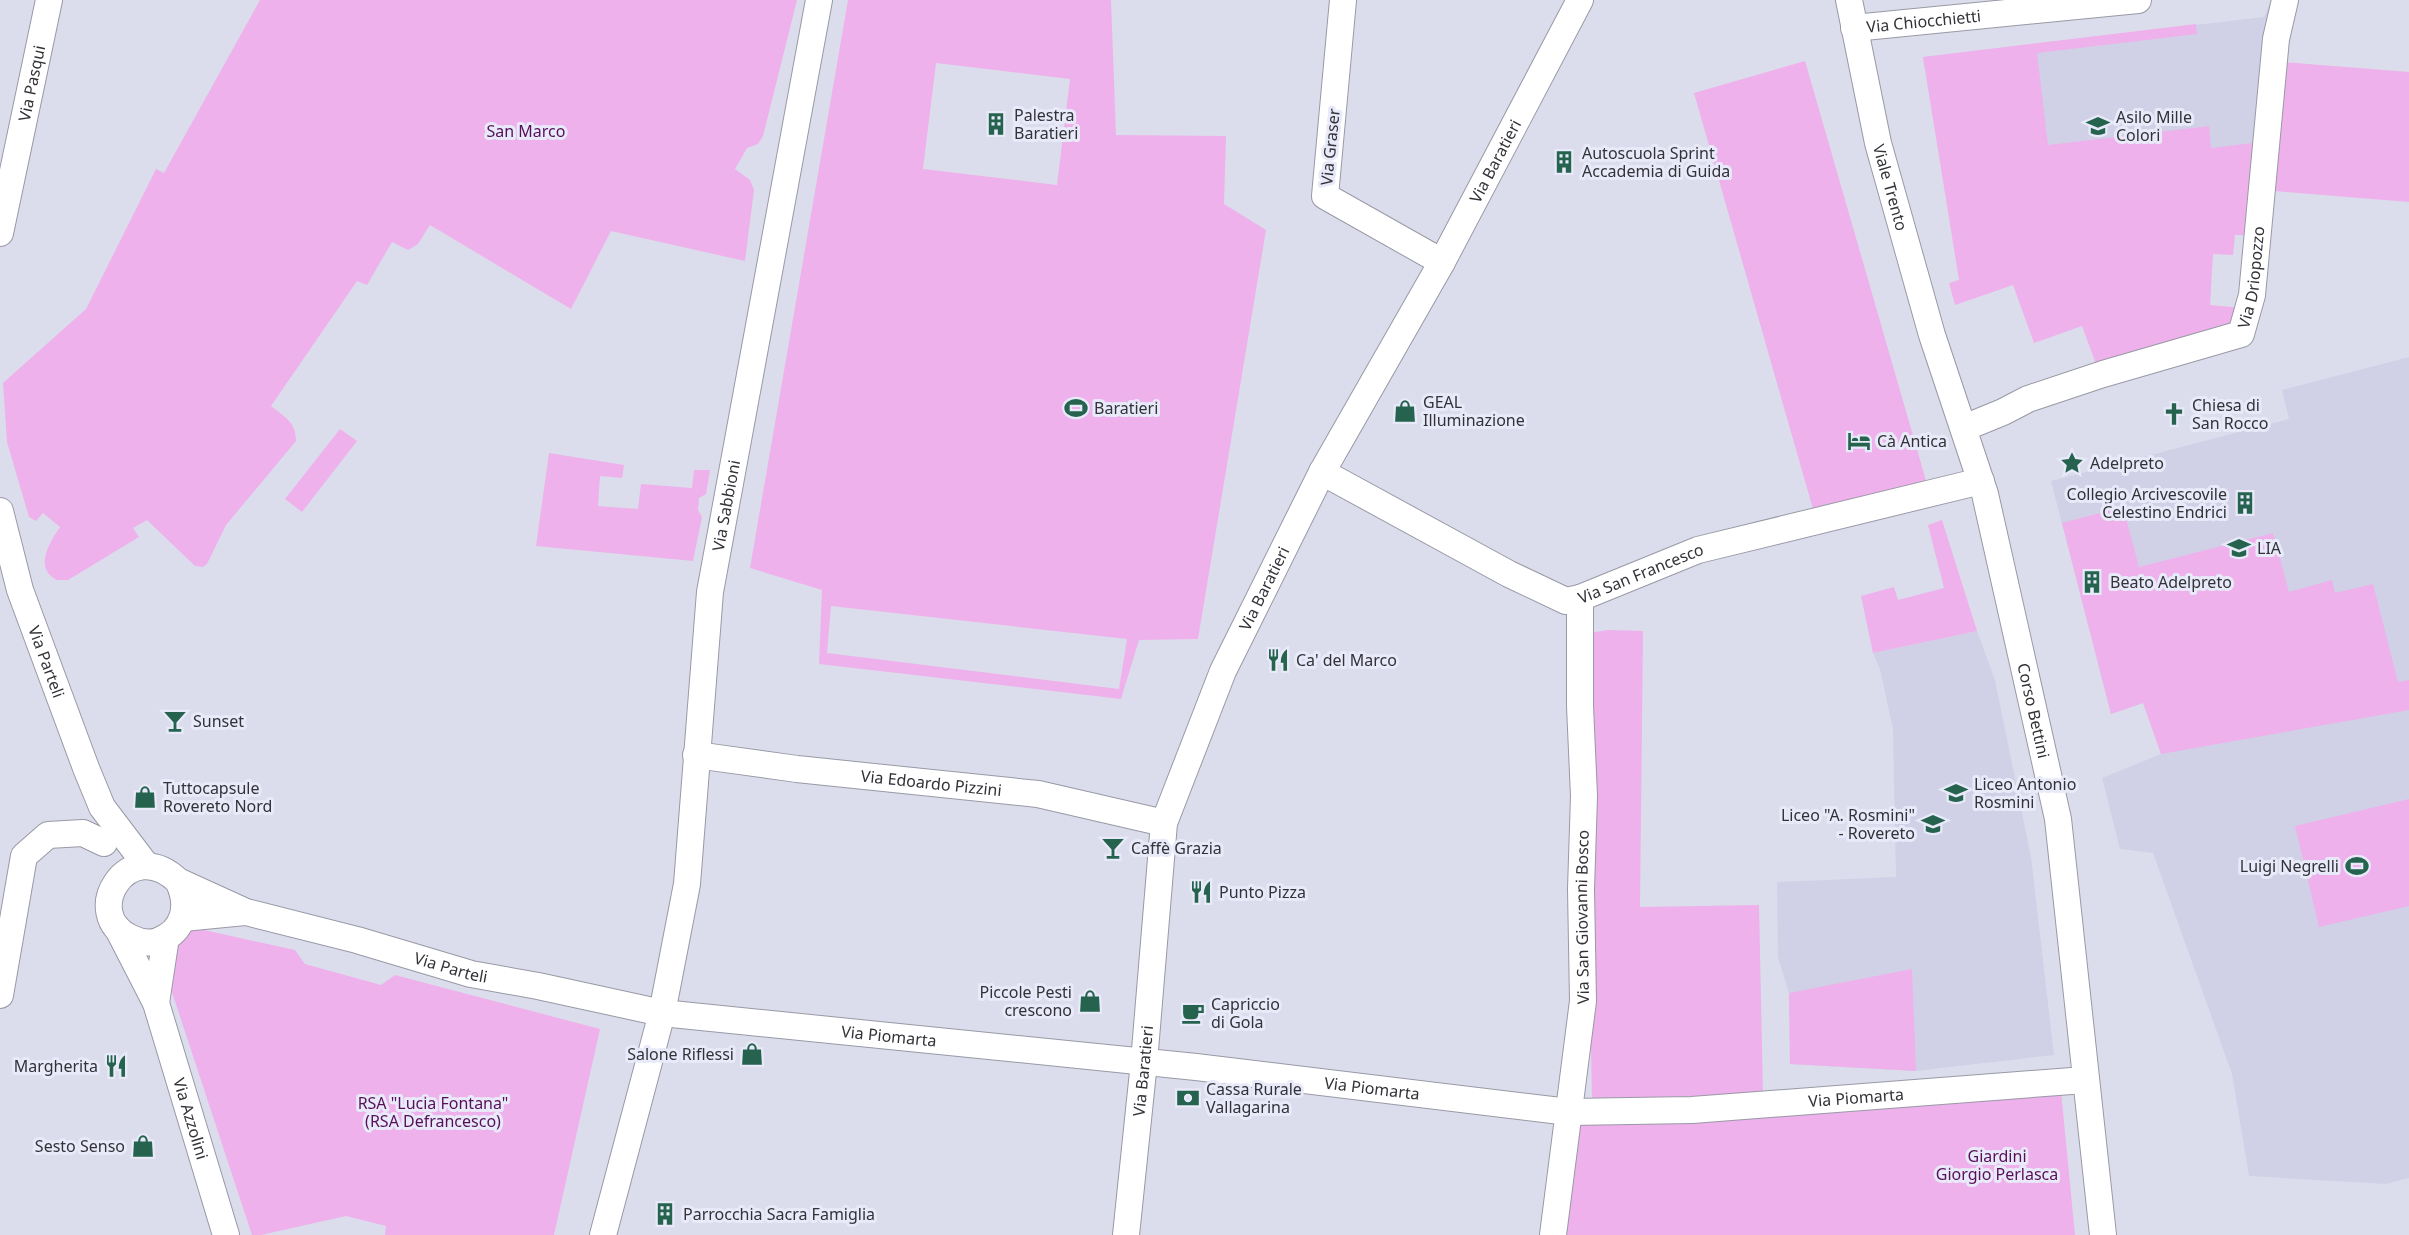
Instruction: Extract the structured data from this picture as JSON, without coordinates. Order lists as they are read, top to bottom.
{
  "streets": {
    "street": [
      "Via Chiocchietti",
      "Via Pasqui",
      "Via Graser",
      "Via Baratieri",
      "Viale Trento",
      "Via Driopozzo",
      "Via Sabbioni",
      "Via San Francesco",
      "Via Parteli",
      "Corso Bettini",
      "Via Edoardo Pizzini",
      "Via San Giovanni Bosco",
      "Via Piomarta",
      "Via Azzolini"
    ]
  },
  "crossings": [
    ["Via Chiocchietti", "Viale Trento"],
    ["Via Graser", "Via Baratieri"],
    ["Via Baratieri", "Via San Francesco"],
    ["Via Baratieri", "Via Edoardo Pizzini"],
    ["Via Baratieri", "Via Piomarta"],
    ["Viale Trento", "Corso Bettini"],
    ["Via Driopozzo", "Corso Bettini"],
    ["Via Sabbioni", "Via Parteli"],
    ["Via Sabbioni", "Via Edoardo Pizzini"],
    ["Via Sabbioni", "Via Piomarta"],
    ["Via San Francesco", "Corso Bettini"],
    ["Via San Francesco", "Via San Giovanni Bosco"],
    ["Via Parteli", "Via Piomarta"],
    ["Via Parteli", "Via Azzolini"],
    ["Corso Bettini", "Via Piomarta"],
    ["Via San Giovanni Bosco", "Via Piomarta"]
  ],
  "parks": ["San Marco", "RSA \"Lucia Fontana\" (RSA Defrancesco)", "Giardini Giorgio Perlasca"],
  "places": {
    "building": [
      "Palestra Baratieri",
      "Autoscuola Sprint Accademia di Guida",
      "Collegio Arcivescovile Celestino Endrici",
      "Beato Adelpreto",
      "Parrocchia Sacra Famiglia"
    ],
    "school or university": [
      "Asilo Mille Colori",
      "LIA",
      "Liceo Antonio Rosmini",
      "Liceo \"A. Rosmini\" - Rovereto"
    ],
    "sports": ["Baratieri", "Luigi Negrelli"],
    "shop": [
      "GEAL Illuminazione",
      "Tuttocapsule Rovereto Nord",
      "Piccole Pesti crescono",
      "Salone Riflessi",
      "Sesto Senso"
    ],
    "church": ["Chiesa di San Rocco"],
    "hotel": ["Cà Antica"],
    "place": ["Adelpreto"],
    "restaurant": ["Ca' del Marco", "Punto Pizza", "Margherita"],
    "bar": ["Sunset", "Caffè Grazia"],
    "cafe": ["Capriccio di Gola"],
    "bank": ["Cassa Rurale Vallagarina"]
  }
}
